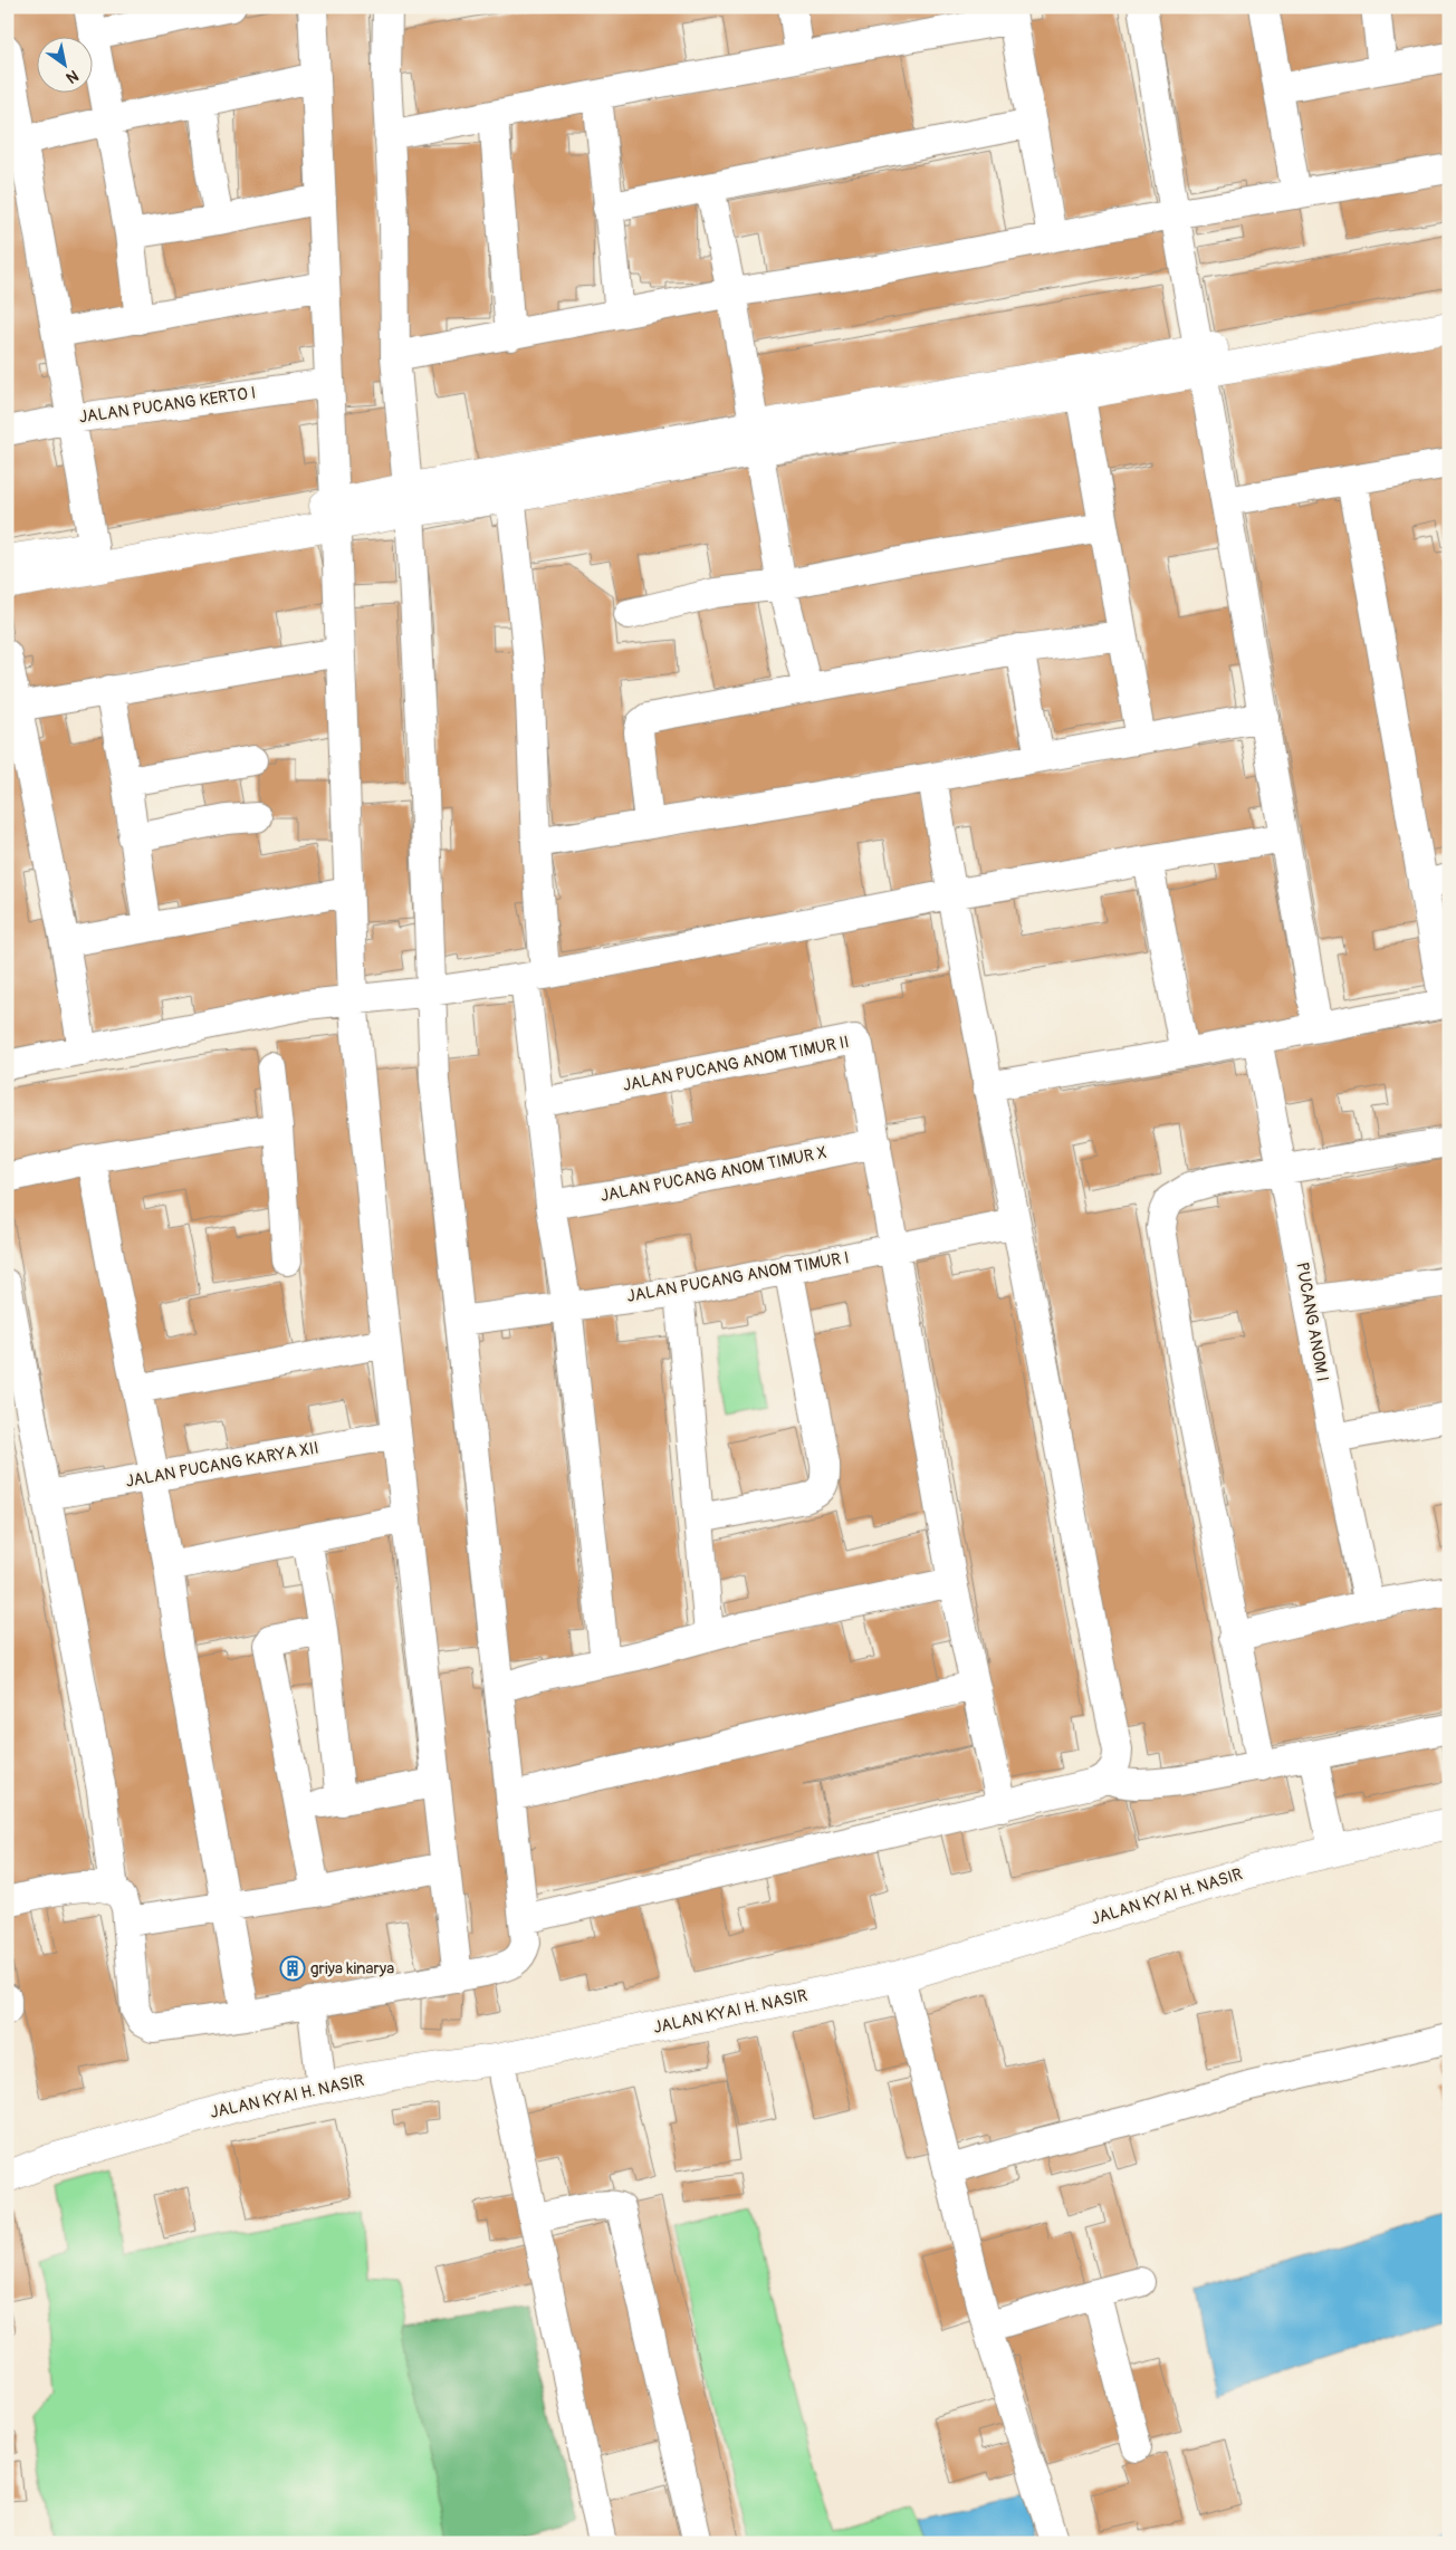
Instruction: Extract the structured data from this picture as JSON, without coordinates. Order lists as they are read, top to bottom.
{
  "streets": {
    "main road": ["JALAN KYAI H. NASIR"],
    "street": [
      "JALAN PUCANG KERTO I",
      "JALAN PUCANG ANOM TIMUR II",
      "JALAN PUCANG ANOM TIMUR X",
      "JALAN PUCANG ANOM TIMUR I",
      "PUCANG ANOM I",
      "JALAN PUCANG KARYA XII"
    ]
  },
  "crossings": [
    ["JALAN PUCANG ANOM TIMUR II", "JALAN PUCANG ANOM TIMUR X"],
    ["JALAN PUCANG ANOM TIMUR II", "JALAN PUCANG ANOM TIMUR I"]
  ],
  "places": {
    "building": ["griya kinarya"]
  },
  "north": "bottom right"
}
